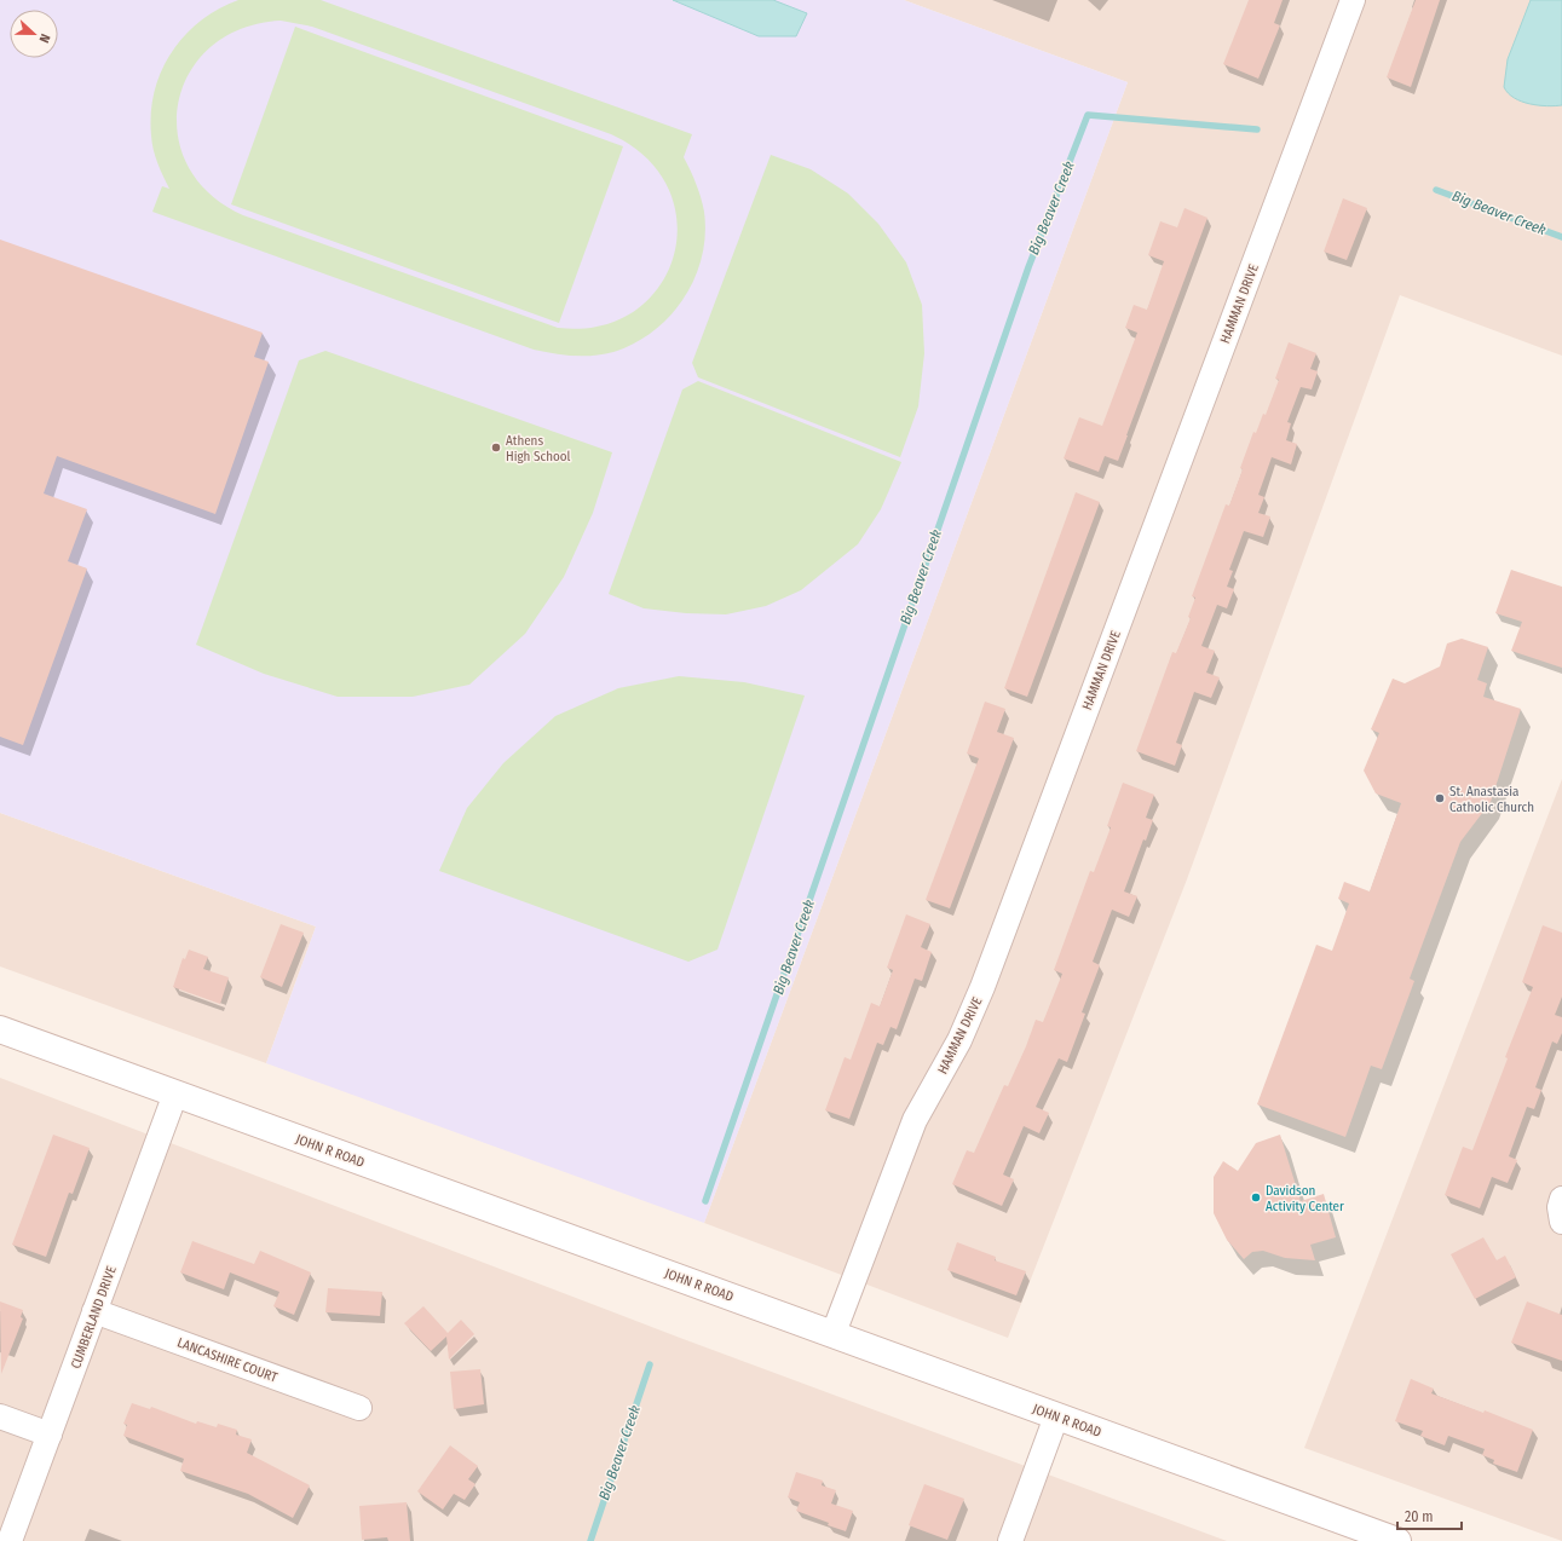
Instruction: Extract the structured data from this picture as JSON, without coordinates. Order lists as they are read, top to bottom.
{
  "streets": {
    "main road": ["JOHN R ROAD"],
    "street": ["HAMMAN DRIVE", "CUMBERLAND DRIVE", "LANCASHIRE COURT"]
  },
  "crossings": [
    ["HAMMAN DRIVE", "JOHN R ROAD"],
    ["JOHN R ROAD", "CUMBERLAND DRIVE"],
    ["CUMBERLAND DRIVE", "LANCASHIRE COURT"]
  ],
  "water": ["Big Beaver Creek"],
  "places": ["Athens High School", "St. Anastasia Catholic Church", "Davidson Activity Center"],
  "scale_bar": "20 m",
  "north": "right"
}
